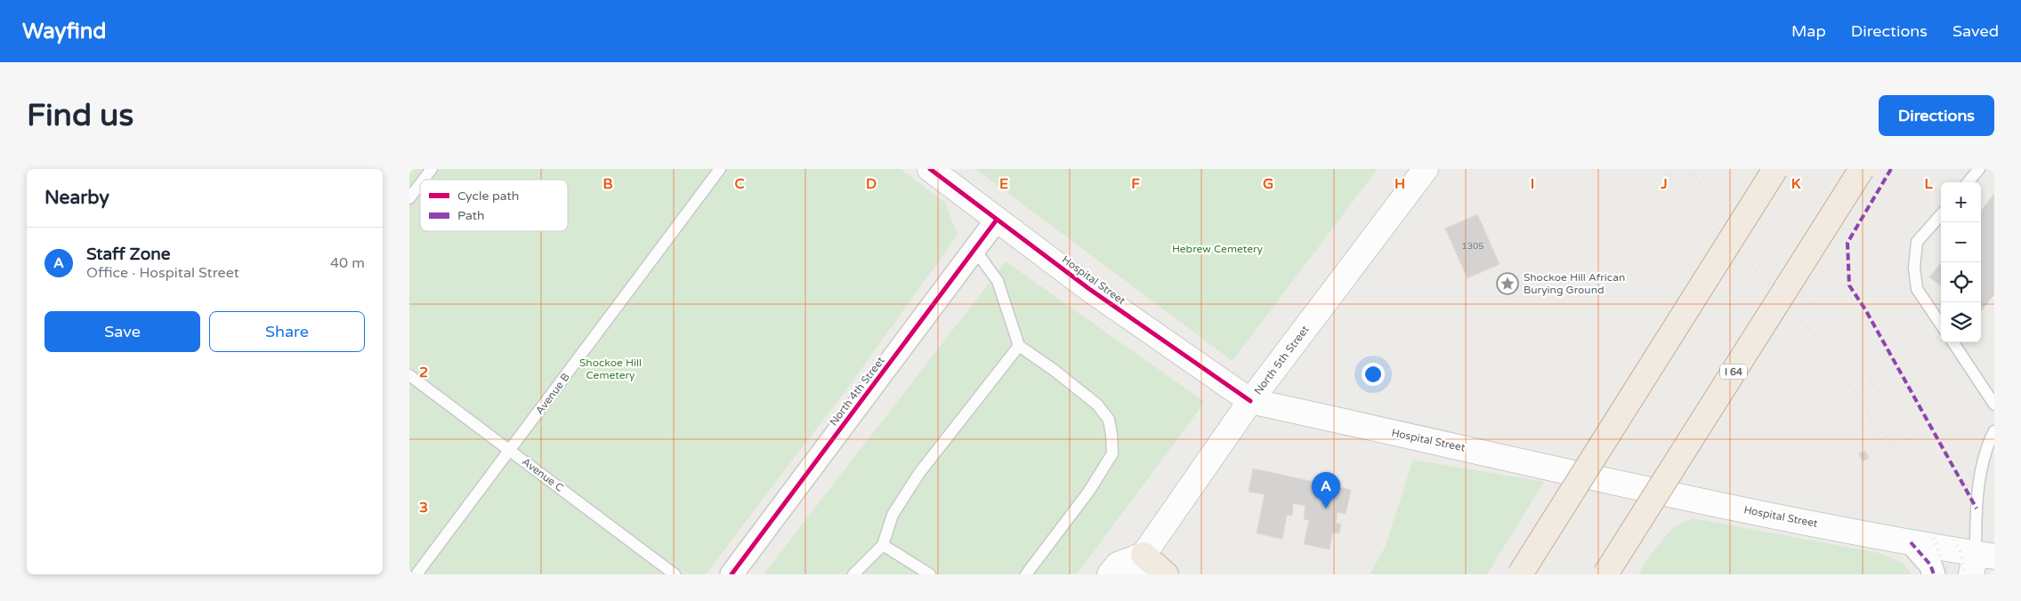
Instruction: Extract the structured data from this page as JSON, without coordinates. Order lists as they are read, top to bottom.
{
  "streets": {
    "highway": ["I 64"],
    "main road": ["Hospital Street", "North 5th Street"],
    "street": ["North 4th Street"],
    "lane": ["Avenue B", "Avenue C"]
  },
  "crossings": [
    ["Hospital Street", "North 5th Street"],
    ["Hospital Street", "North 4th Street"],
    ["Avenue B", "Avenue C"]
  ],
  "parks": ["Hebrew Cemetery", "Shockoe Hill Cemetery"],
  "places": {
    "place": ["Shockoe Hill African Burying Ground"]
  },
  "house_numbers": ["1305"],
  "legend": ["Cycle path", "Path"],
  "page": {
    "header": "Wayfind",
    "nav": ["Map", "Directions", "Saved"],
    "buttons": [
      "Directions",
      ["Save", "Share"]
    ],
    "title": "Find us",
    "heading": "Nearby",
    "map_buttons": ["+", "−"],
    "list": [
      {
        "mark": "A",
        "name": "Staff Zone",
        "note": "Office · Hospital Street",
        "value": "40 m"
      }
    ],
    "pins": "A"
  },
  "grid": {
    "columns": [
      "B",
      "C",
      "D",
      "E",
      "F",
      "G",
      "H",
      "I",
      "J",
      "K",
      "L"
    ],
    "rows": ["2", "3"]
  }
}
